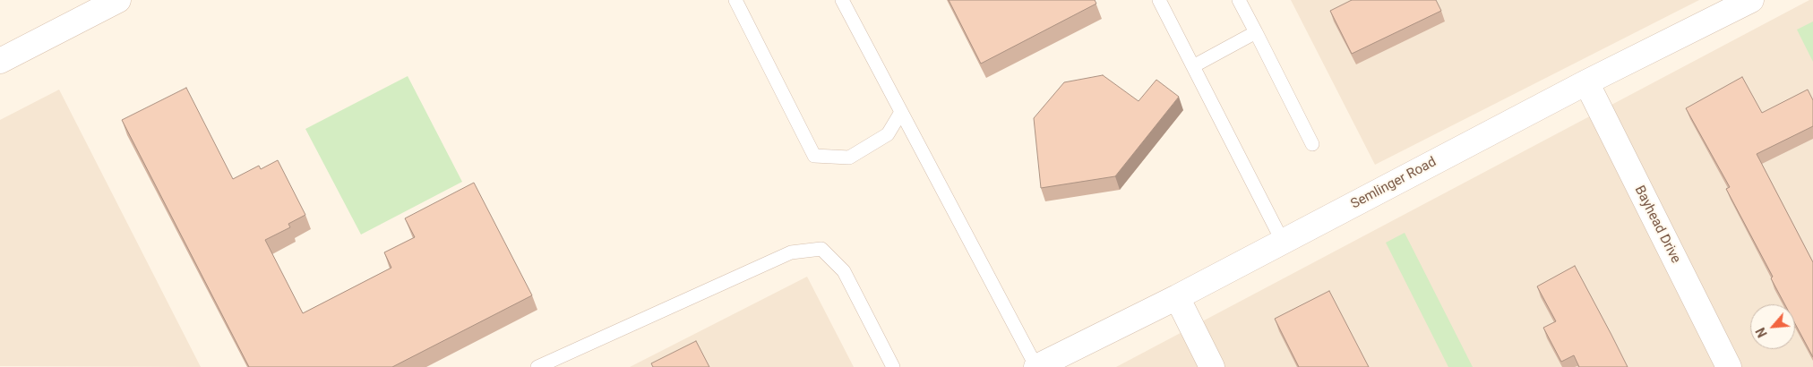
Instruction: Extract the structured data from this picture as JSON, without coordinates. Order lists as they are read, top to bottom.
{
  "streets": {
    "street": ["Semlinger Road", "Bayhead Drive"]
  },
  "crossings": [
    ["Semlinger Road", "Bayhead Drive"]
  ],
  "north": "bottom left"
}
